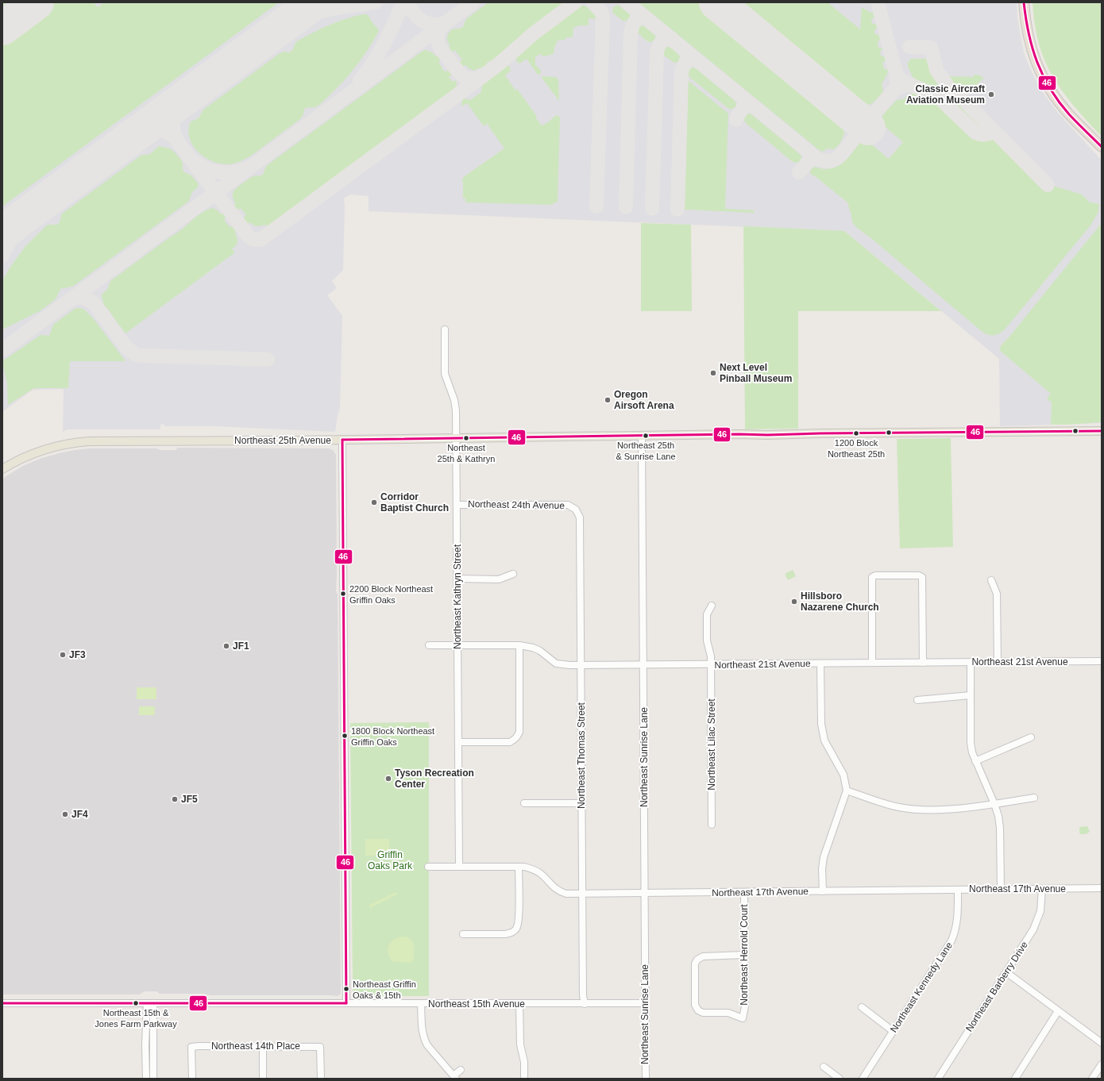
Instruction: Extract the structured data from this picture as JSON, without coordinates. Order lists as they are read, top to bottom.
{
  "streets": {
    "main road": ["Northeast 25th Avenue"],
    "street": [
      "Northeast 24th Avenue",
      "Northeast Kathryn Street",
      "Northeast 21st Avenue",
      "Northeast Lilac Street",
      "Northeast Thomas Street",
      "Northeast Sunrise Lane",
      "Northeast 17th Avenue",
      "Northeast Herrold Court",
      "Northeast Barberry Drive",
      "Northeast Kennedy Lane",
      "Northeast 15th Avenue",
      "Northeast 14th Place"
    ]
  },
  "crossings": [
    ["Northeast 25th Avenue", "Northeast Kathryn Street"],
    ["Northeast 25th Avenue", "Northeast Sunrise Lane"],
    ["Northeast 24th Avenue", "Northeast Kathryn Street"],
    ["Northeast 24th Avenue", "Northeast Thomas Street"],
    ["Northeast Kathryn Street", "Northeast 21st Avenue"],
    ["Northeast Kathryn Street", "Northeast 17th Avenue"],
    ["Northeast 21st Avenue", "Northeast Lilac Street"],
    ["Northeast 21st Avenue", "Northeast Thomas Street"],
    ["Northeast 21st Avenue", "Northeast Sunrise Lane"],
    ["Northeast Thomas Street", "Northeast 17th Avenue"],
    ["Northeast Thomas Street", "Northeast 15th Avenue"],
    ["Northeast Sunrise Lane", "Northeast 17th Avenue"],
    ["Northeast Sunrise Lane", "Northeast 15th Avenue"],
    ["Northeast 17th Avenue", "Northeast Herrold Court"],
    ["Northeast 17th Avenue", "Northeast Barberry Drive"],
    ["Northeast 17th Avenue", "Northeast Kennedy Lane"]
  ],
  "parks": ["Griffin Oaks Park"],
  "places": [
    "Classic Aircraft Aviation Museum",
    "Next Level Pinball Museum",
    "Oregon Airsoft Arena",
    "1200 Block Northeast 25th",
    "Northeast 25th & Sunrise Lane",
    "Northeast 25th & Kathryn",
    "Corridor Baptist Church",
    "2200 Block Northeast Griffin Oaks",
    "Hillsboro Nazarene Church",
    "JF1",
    "JF3",
    "1800 Block Northeast Griffin Oaks",
    "Tyson Recreation Center",
    "JF5",
    "JF4",
    "Northeast Griffin Oaks & 15th",
    "Northeast 15th & Jones Farm Parkway"
  ],
  "lines": ["transit line 46"]
}
